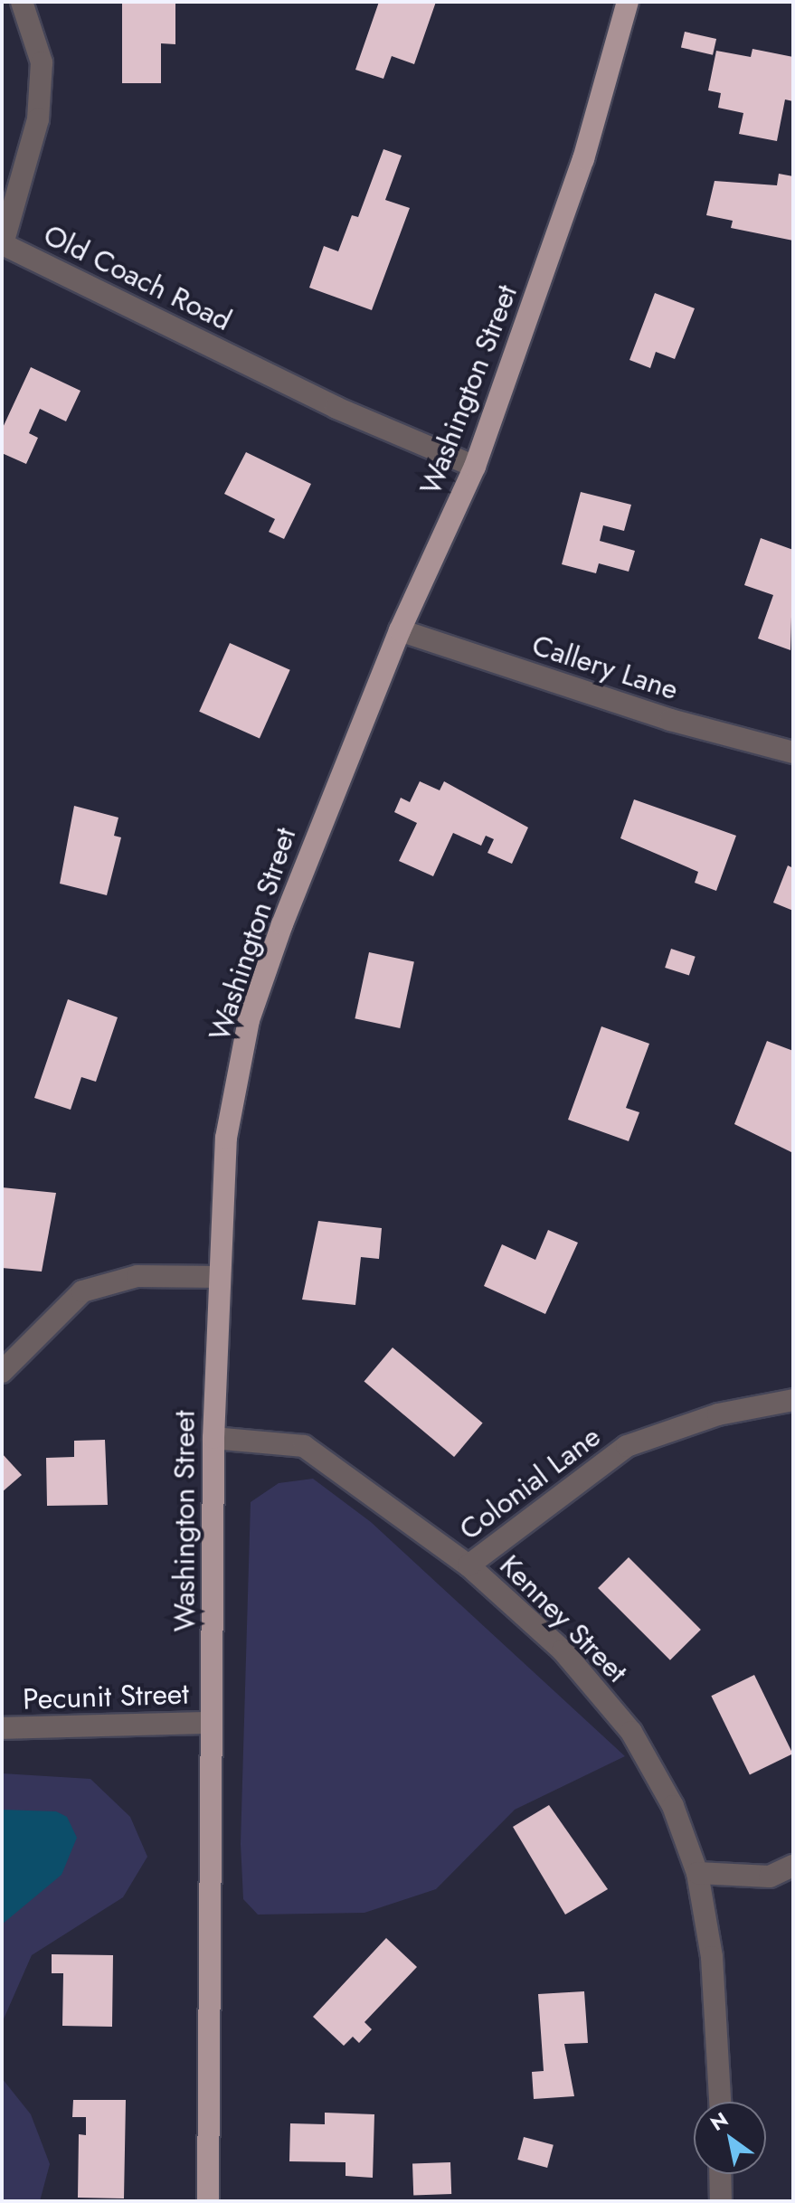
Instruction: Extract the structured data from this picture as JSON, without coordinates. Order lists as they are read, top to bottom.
{
  "streets": {
    "main road": ["Washington Street"],
    "street": [
      "Old Coach Road",
      "Callery Lane",
      "Colonial Lane",
      "Kenney Street",
      "Pecunit Street"
    ]
  },
  "crossings": [
    ["Old Coach Road", "Washington Street"],
    ["Washington Street", "Callery Lane"],
    ["Washington Street", "Kenney Street"],
    ["Washington Street", "Pecunit Street"],
    ["Colonial Lane", "Kenney Street"]
  ],
  "north": "top left"
}
